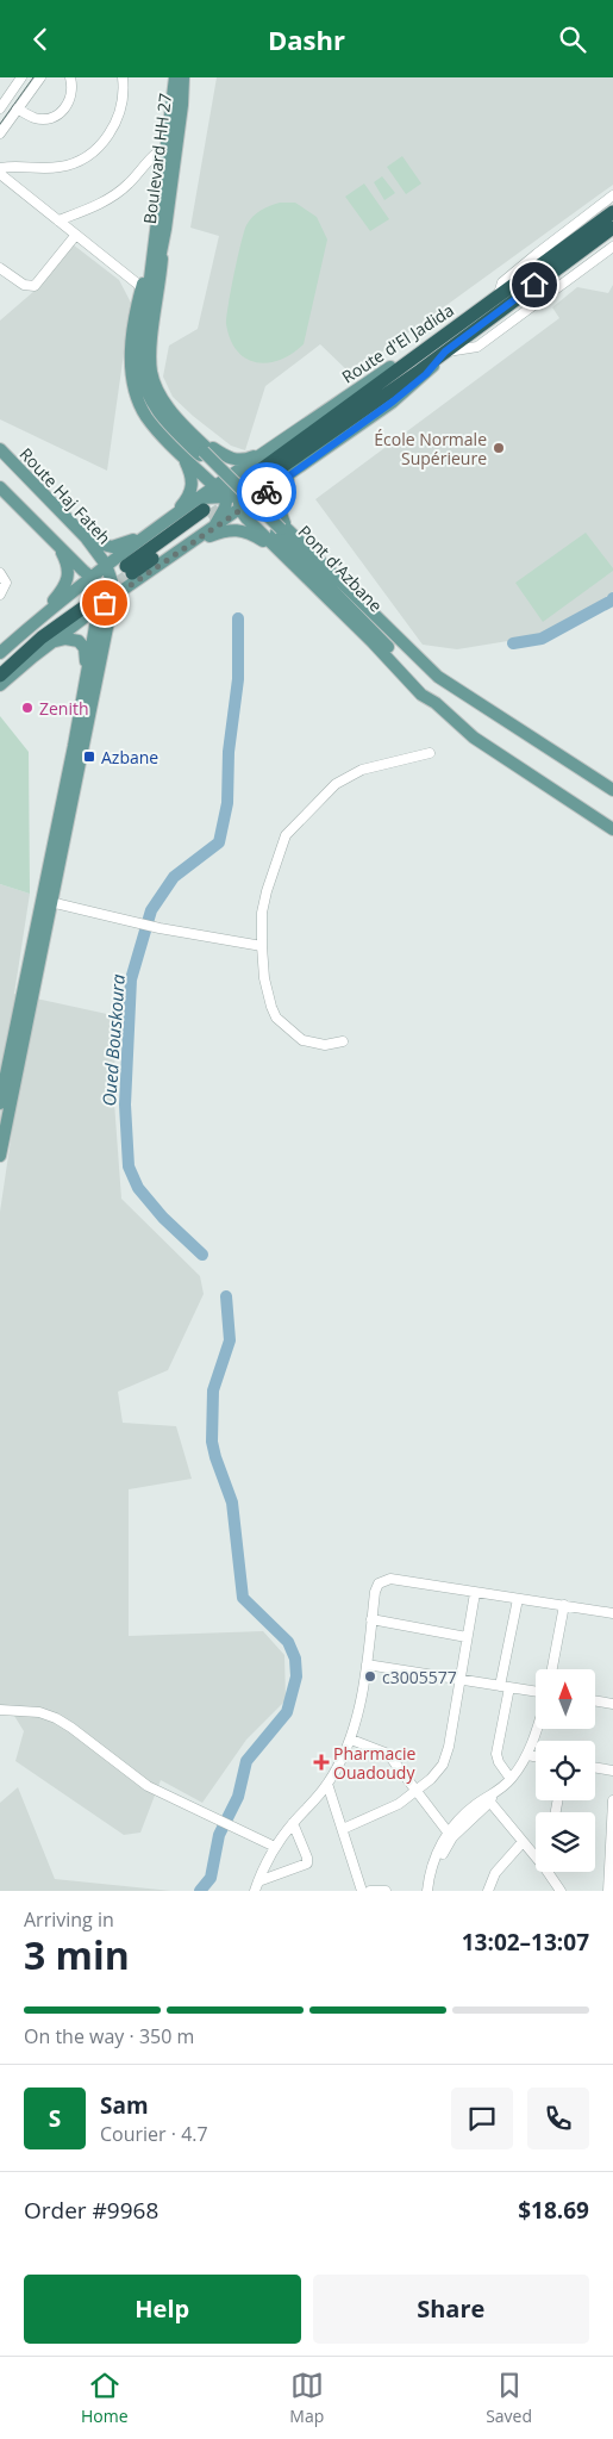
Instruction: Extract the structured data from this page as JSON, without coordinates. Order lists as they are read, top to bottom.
{
  "streets": {
    "highway": ["Route d'El Jadida"],
    "main road": ["Boulevard HH 27", "Route Haj Fateh", "Pont d'Azbane"]
  },
  "crossings": [
    ["Boulevard HH 27", "Pont d'Azbane"]
  ],
  "water": ["Oued Bouskoura"],
  "places": {
    "other": ["École Normale Supérieure", "Zenith", "c3005577"],
    "transit": ["Azbane"],
    "health": ["Pharmacie Ouadoudy"]
  },
  "north": "top",
  "page": {
    "header": "Dashr",
    "heading": ["3 min", "Arriving in", "13:02–13:07"],
    "panel": [
      "Sam",
      "Courier · 4.7",
      "Order #9968",
      "$18.69"
    ],
    "bar": "On the way · 350 m",
    "round": "S",
    "buttons": ["Help", "Share"],
    "tabs": ["Home", "Map", "Saved"]
  }
}
